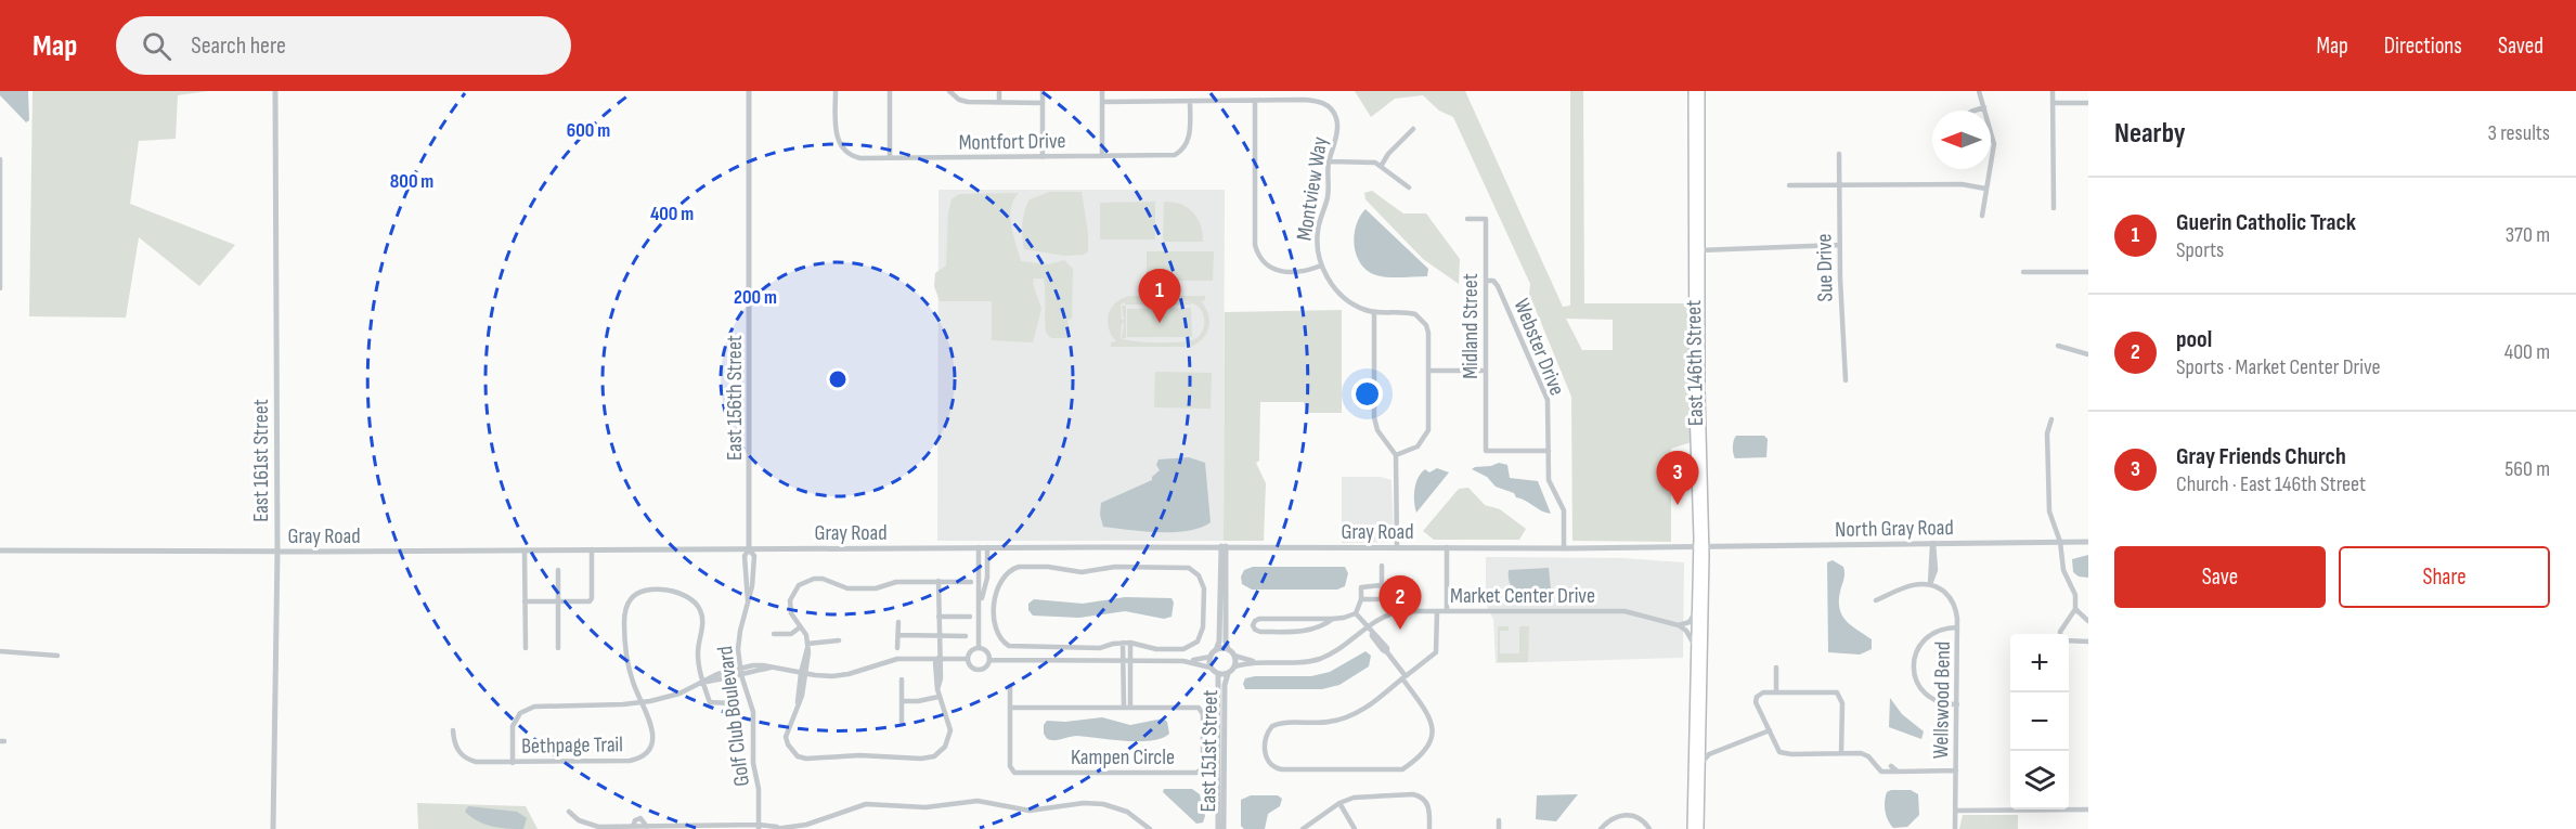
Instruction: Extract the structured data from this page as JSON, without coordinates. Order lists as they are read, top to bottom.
{
  "streets": {
    "main road": ["East 146th Street"],
    "street": [
      "Montfort Drive",
      "Montview Way",
      "Sue Drive",
      "Midland Street",
      "Webster Drive",
      "East 156th Street",
      "East 161st Street",
      "North Gray Road",
      "Gray Road",
      "Market Center Drive",
      "Wellswood Bend",
      "Golf Club Boulevard",
      "Bethpage Trail",
      "East 151st Street",
      "Kampen Circle"
    ]
  },
  "crossings": [
    ["Montfort Drive", "Montview Way"],
    ["Midland Street", "Webster Drive"],
    ["Webster Drive", "Gray Road"],
    ["East 146th Street", "North Gray Road"],
    ["East 146th Street", "Gray Road"],
    ["East 156th Street", "Gray Road"],
    ["East 156th Street", "Golf Club Boulevard"],
    ["East 161st Street", "Gray Road"],
    ["North Gray Road", "Gray Road"],
    ["Gray Road", "Golf Club Boulevard"],
    ["Market Center Drive", "East 151st Street"]
  ],
  "north": "left",
  "page": {
    "header": "Map",
    "search": "Search here",
    "nav": ["Map", "Directions", "Saved"],
    "heading": ["Nearby", "3 results"],
    "list": [
      {
        "mark": "1",
        "name": "Guerin Catholic Track",
        "note": "Sports",
        "value": "370 m"
      },
      {
        "mark": "2",
        "name": "pool",
        "note": "Sports · Market Center Drive",
        "value": "400 m"
      },
      {
        "mark": "3",
        "name": "Gray Friends Church",
        "note": "Church · East 146th Street",
        "value": "560 m"
      }
    ],
    "pins": ["1", "3", "2"],
    "buttons": ["Save", "Share"],
    "map_buttons": ["+", "−"]
  },
  "rings": [
    "600 m",
    "800 m",
    "400 m",
    "200 m"
  ]
}
